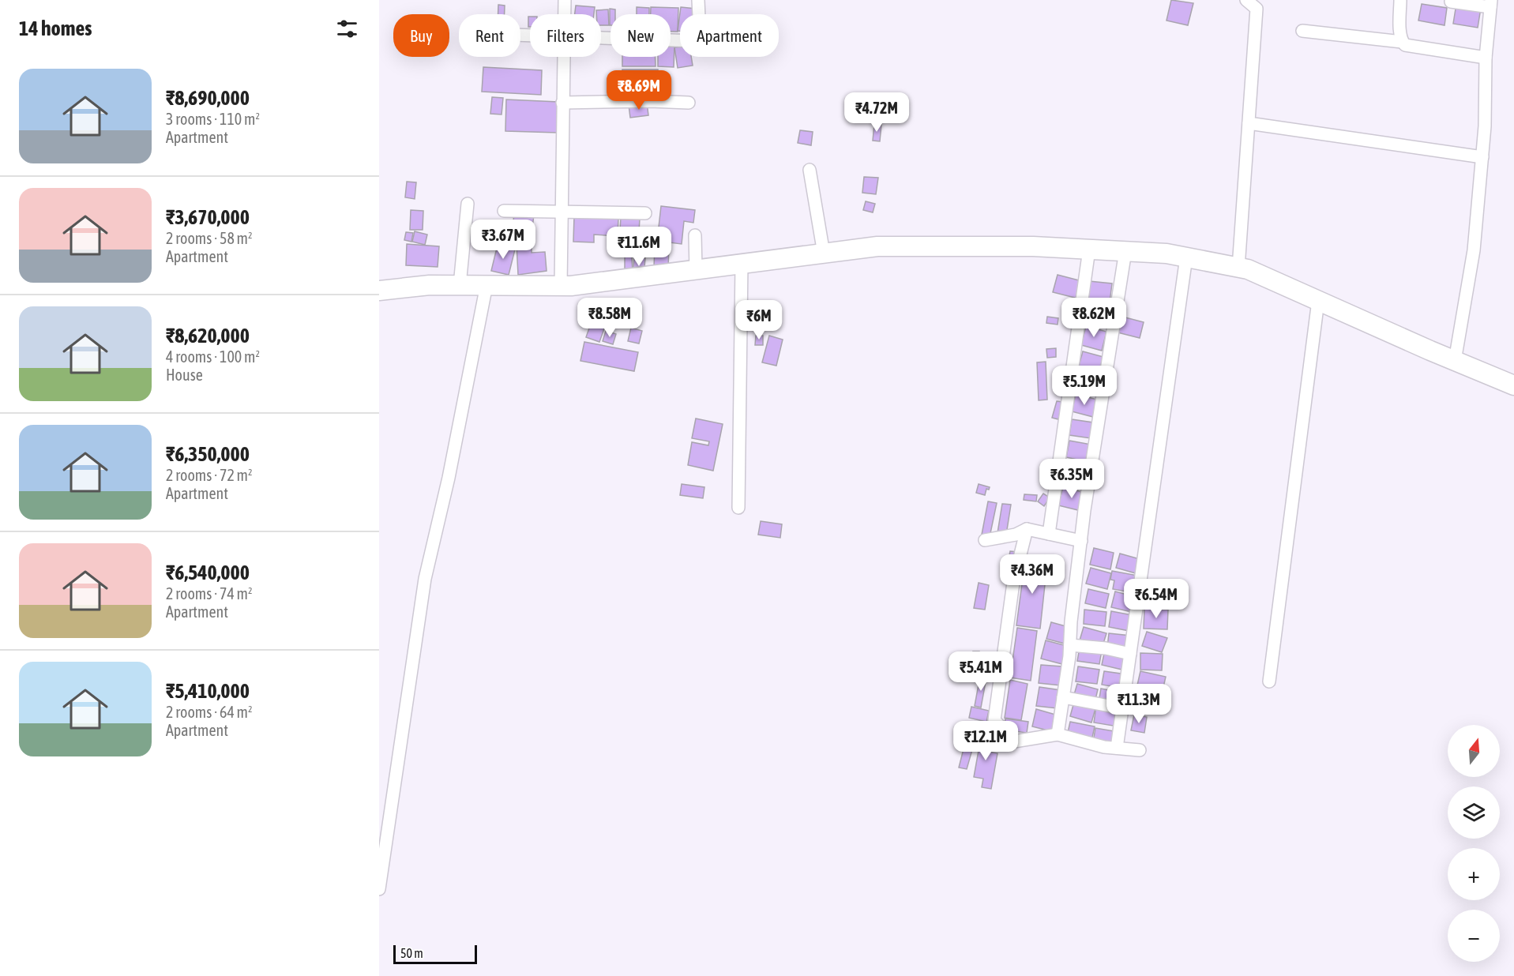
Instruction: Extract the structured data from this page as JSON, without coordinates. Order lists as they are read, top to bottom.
{
  "scale_bar": "50 m",
  "north": "top",
  "page": {
    "heading": "14 homes",
    "chip": [
      "Buy",
      "Rent",
      "Filters",
      "New",
      "Apartment"
    ],
    "list": [
      {
        "name": "₹8,690,000",
        "note": "3 rooms · 110 m² · Apartment"
      },
      {
        "name": "₹3,670,000",
        "note": "2 rooms · 58 m² · Apartment"
      },
      {
        "name": "₹8,620,000",
        "note": "4 rooms · 100 m² · House"
      },
      {
        "name": "₹6,350,000",
        "note": "2 rooms · 72 m² · Apartment"
      },
      {
        "name": "₹6,540,000",
        "note": "2 rooms · 74 m² · Apartment"
      },
      {
        "name": "₹5,410,000",
        "note": "2 rooms · 64 m² · Apartment"
      }
    ],
    "price": [
      "₹8.69M",
      "₹4.72M",
      "₹3.67M",
      "₹11.6M",
      "₹8.58M",
      "₹8.62M",
      "₹6M",
      "₹5.19M",
      "₹6.35M",
      "₹4.36M",
      "₹6.54M",
      "₹5.41M",
      "₹11.3M",
      "₹12.1M"
    ],
    "map_buttons": ["+", "−"],
    "scale": "50 m"
  }
}
